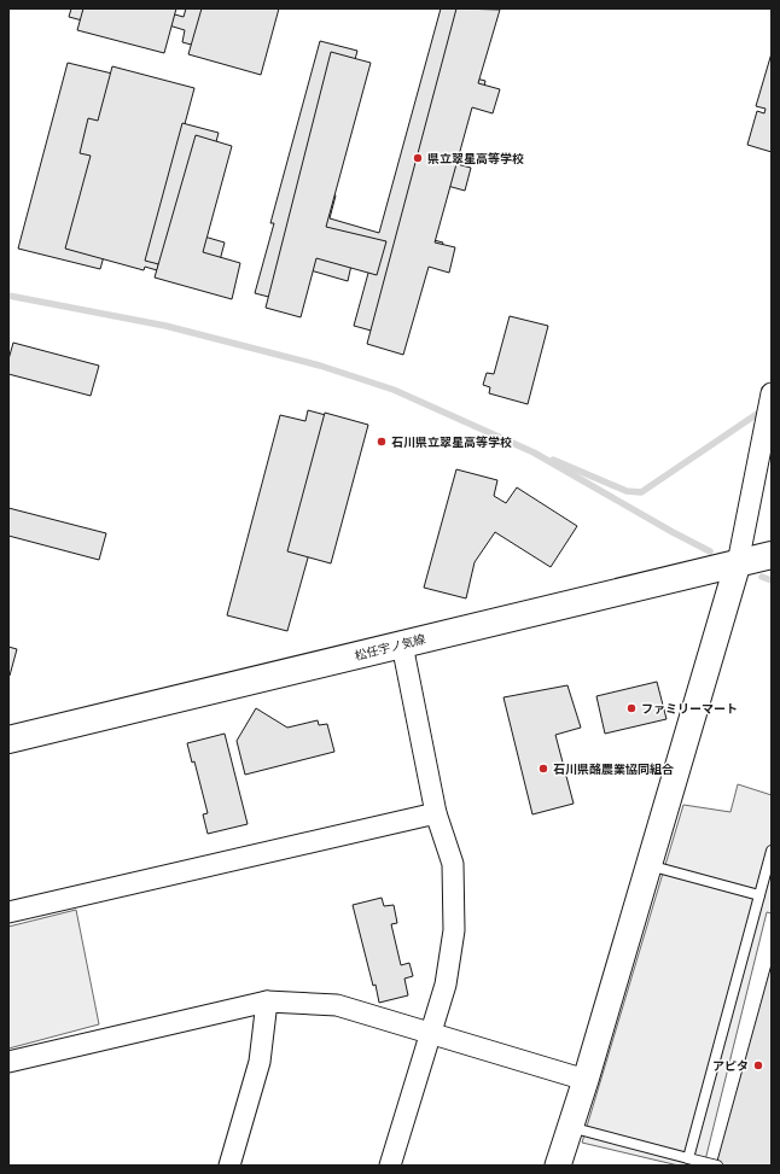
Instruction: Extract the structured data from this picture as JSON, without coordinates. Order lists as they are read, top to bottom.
{
  "streets": {
    "main road": ["松任宇ノ気線"]
  },
  "places": [
    "県立翠星高等学校",
    "石川県立翠星高等学校",
    "ファミリーマート",
    "石川県酪農業協同組合",
    "アピタ"
  ]
}
